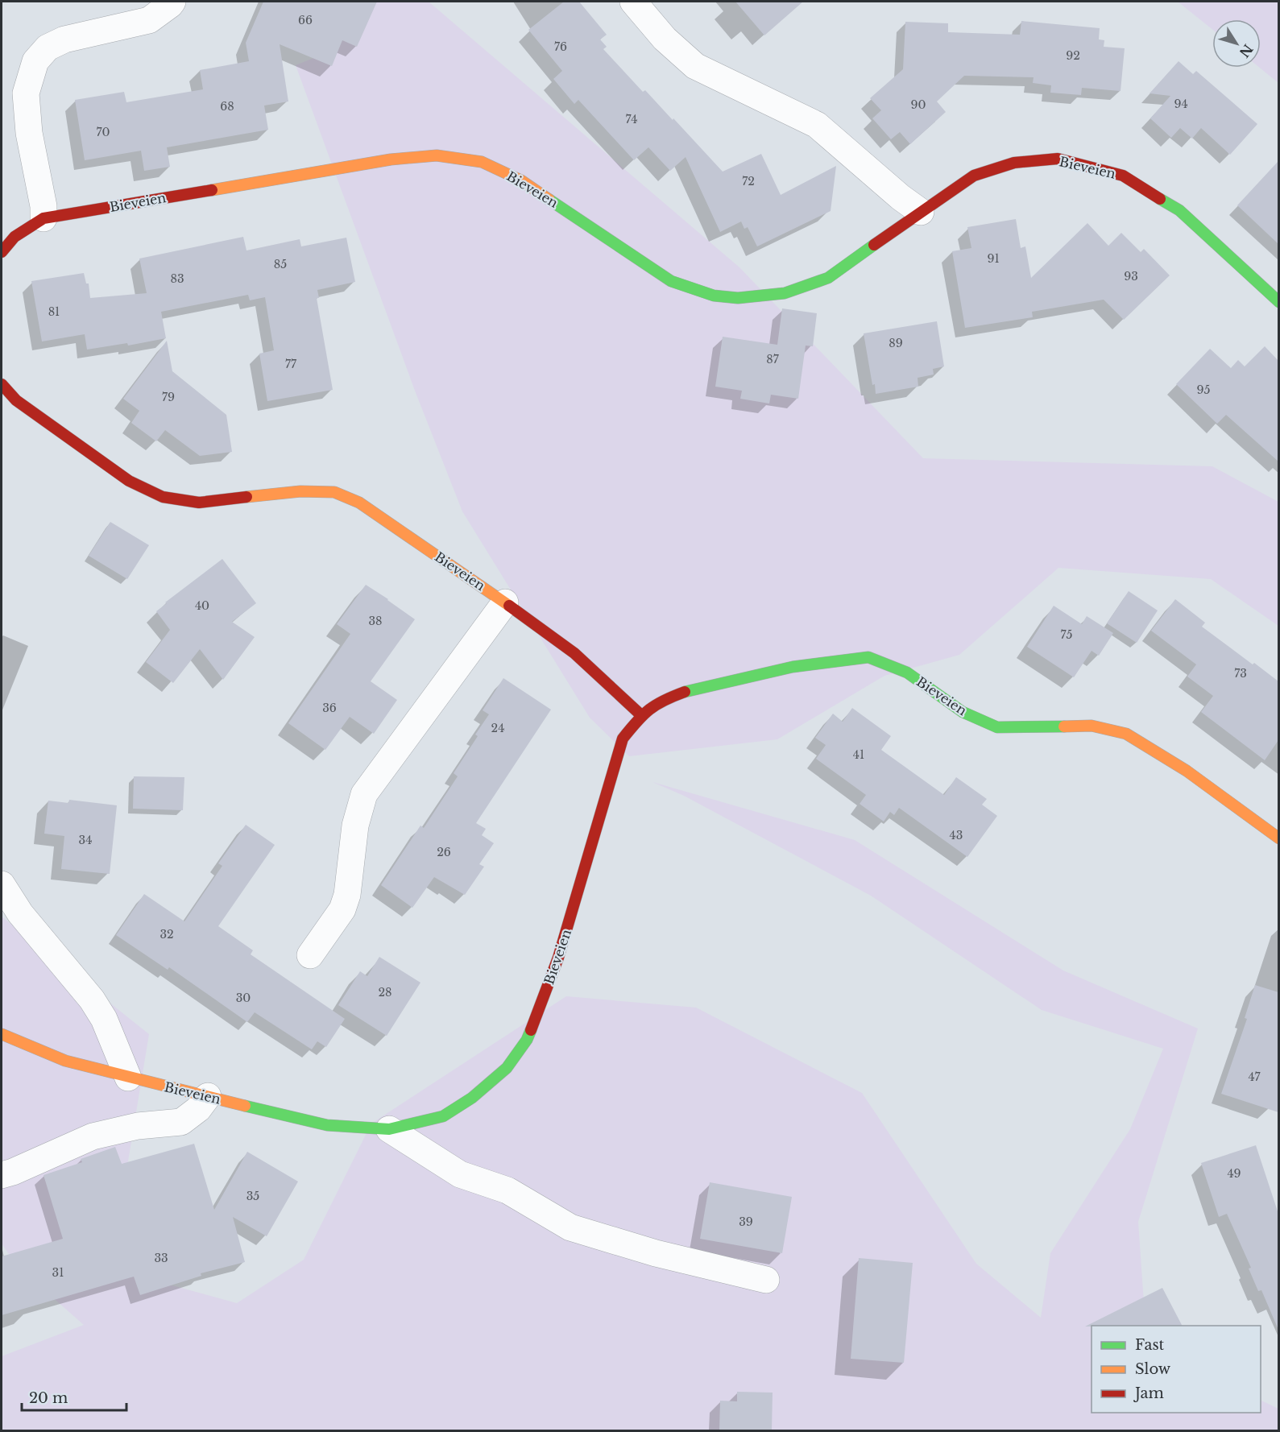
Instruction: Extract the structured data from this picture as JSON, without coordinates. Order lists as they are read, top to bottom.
{
  "streets": {
    "street": ["Bieveien"]
  },
  "house_numbers": [
    "66",
    "76",
    "92",
    "94",
    "90",
    "68",
    "74",
    "70",
    "72",
    "91",
    "85",
    "93",
    "83",
    "81",
    "89",
    "87",
    "77",
    "95",
    "79",
    "40",
    "38",
    "75",
    "73",
    "36",
    "24",
    "41",
    "43",
    "34",
    "26",
    "32",
    "28",
    "30",
    "47",
    "49",
    "35",
    "39",
    "33",
    "31"
  ],
  "legend": ["Fast", "Slow", "Jam"],
  "scale_bar": "20 m",
  "north": "bottom right"
}
